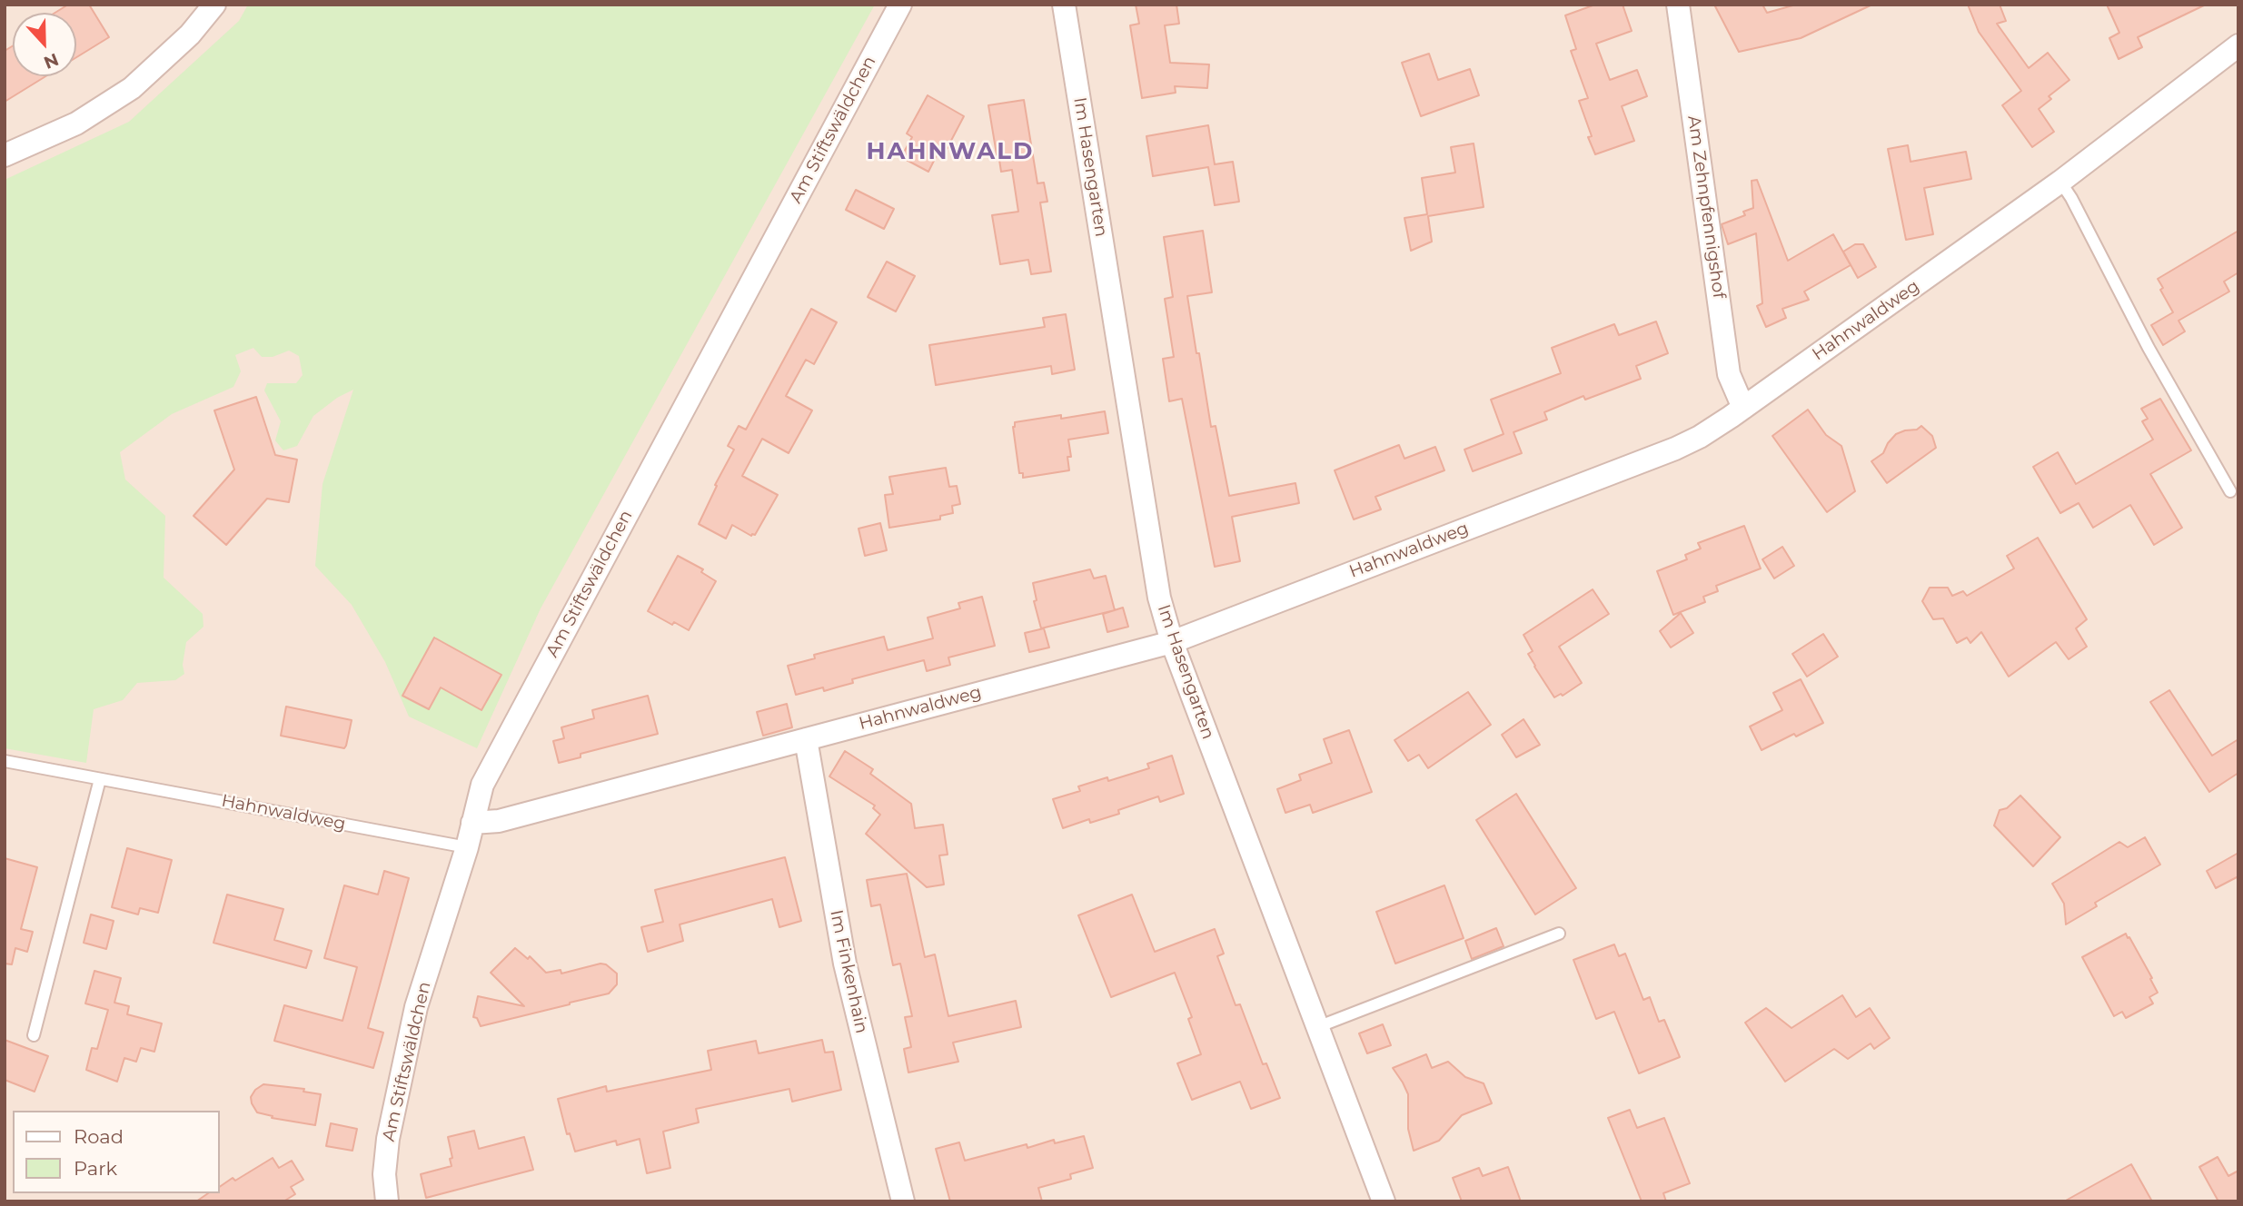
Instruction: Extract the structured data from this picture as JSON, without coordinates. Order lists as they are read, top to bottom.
{
  "streets": {
    "street": [
      "Am Stiftswäldchen",
      "Im Hasengarten",
      "Am Zehnpfennigshof",
      "Hahnwaldweg",
      "Im Finkenhain"
    ]
  },
  "crossings": [
    ["Am Stiftswäldchen", "Hahnwaldweg"],
    ["Im Hasengarten", "Hahnwaldweg"],
    ["Am Zehnpfennigshof", "Hahnwaldweg"],
    ["Hahnwaldweg", "Im Finkenhain"]
  ],
  "districts": ["HAHNWALD"],
  "legend": ["Road", "Park"],
  "north": "bottom"
}
